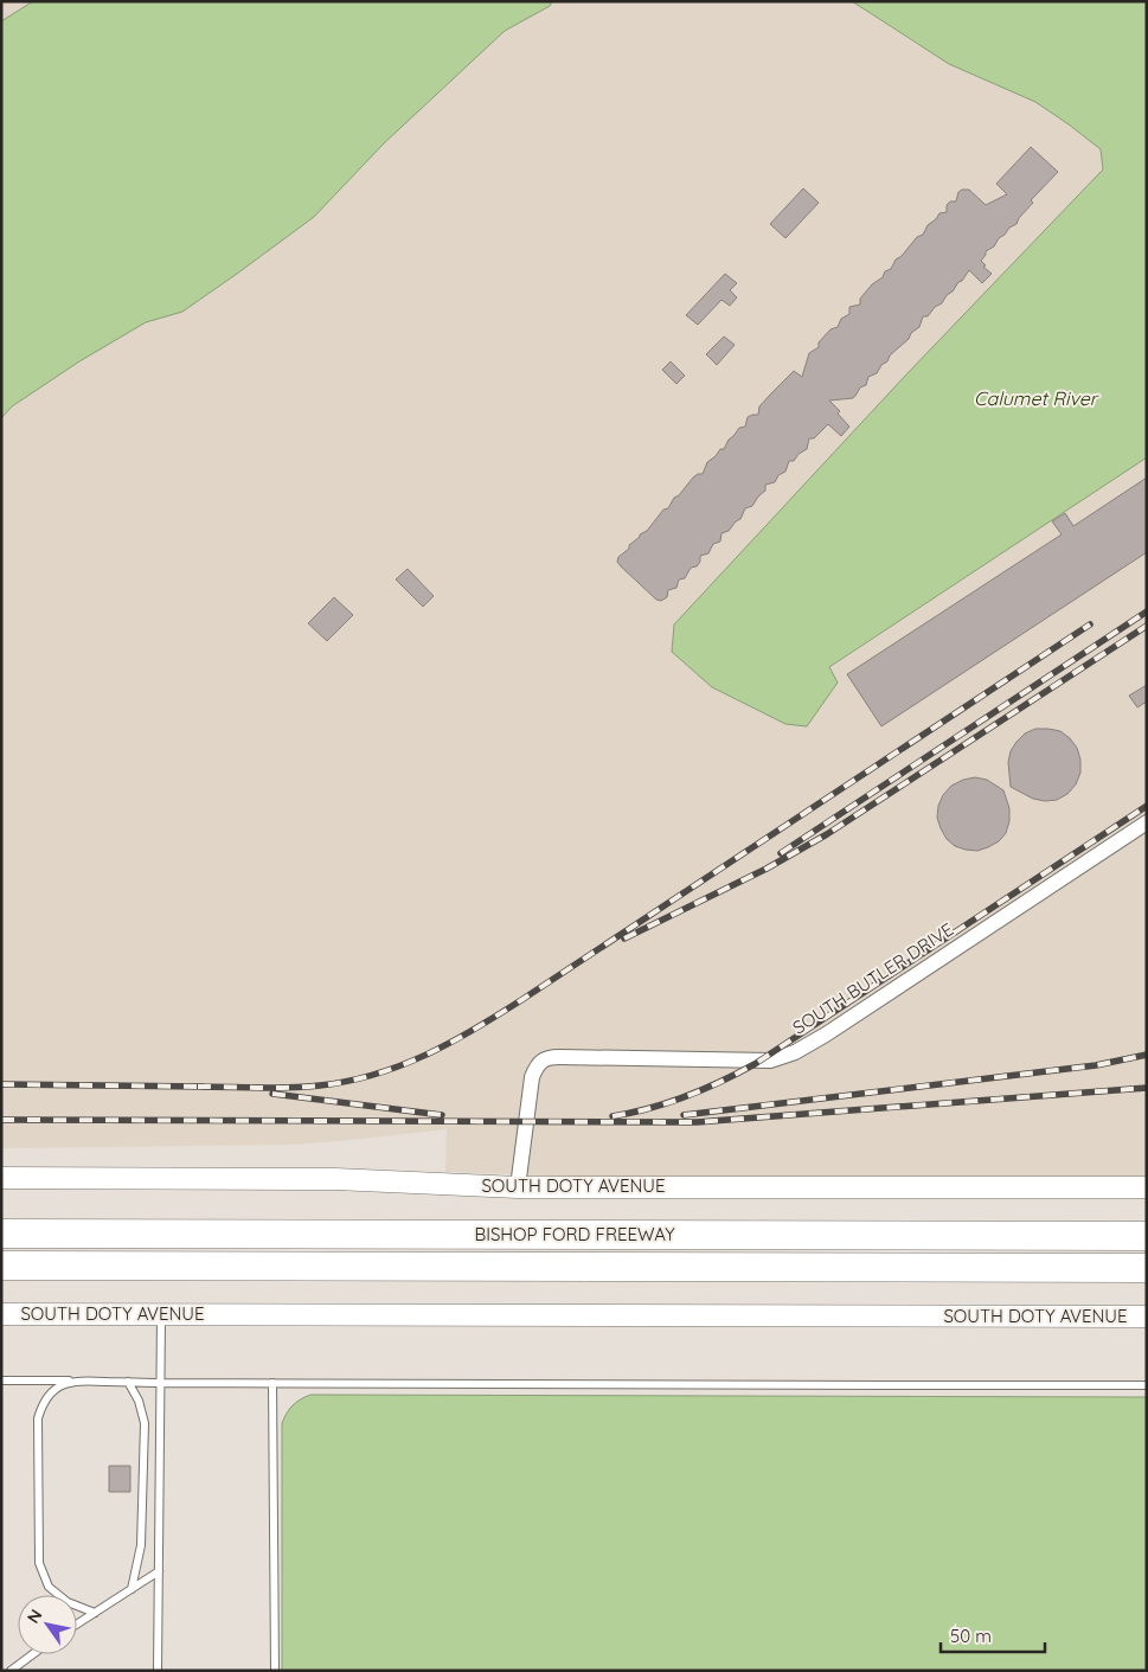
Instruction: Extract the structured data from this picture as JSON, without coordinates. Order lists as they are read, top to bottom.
{
  "streets": {
    "highway": ["BISHOP FORD FREEWAY"],
    "street": ["SOUTH BUTLER DRIVE", "SOUTH DOTY AVENUE"]
  },
  "crossings": [
    ["SOUTH BUTLER DRIVE", "SOUTH DOTY AVENUE"]
  ],
  "water": ["Calumet River"],
  "scale_bar": "50 m",
  "north": "top left"
}
